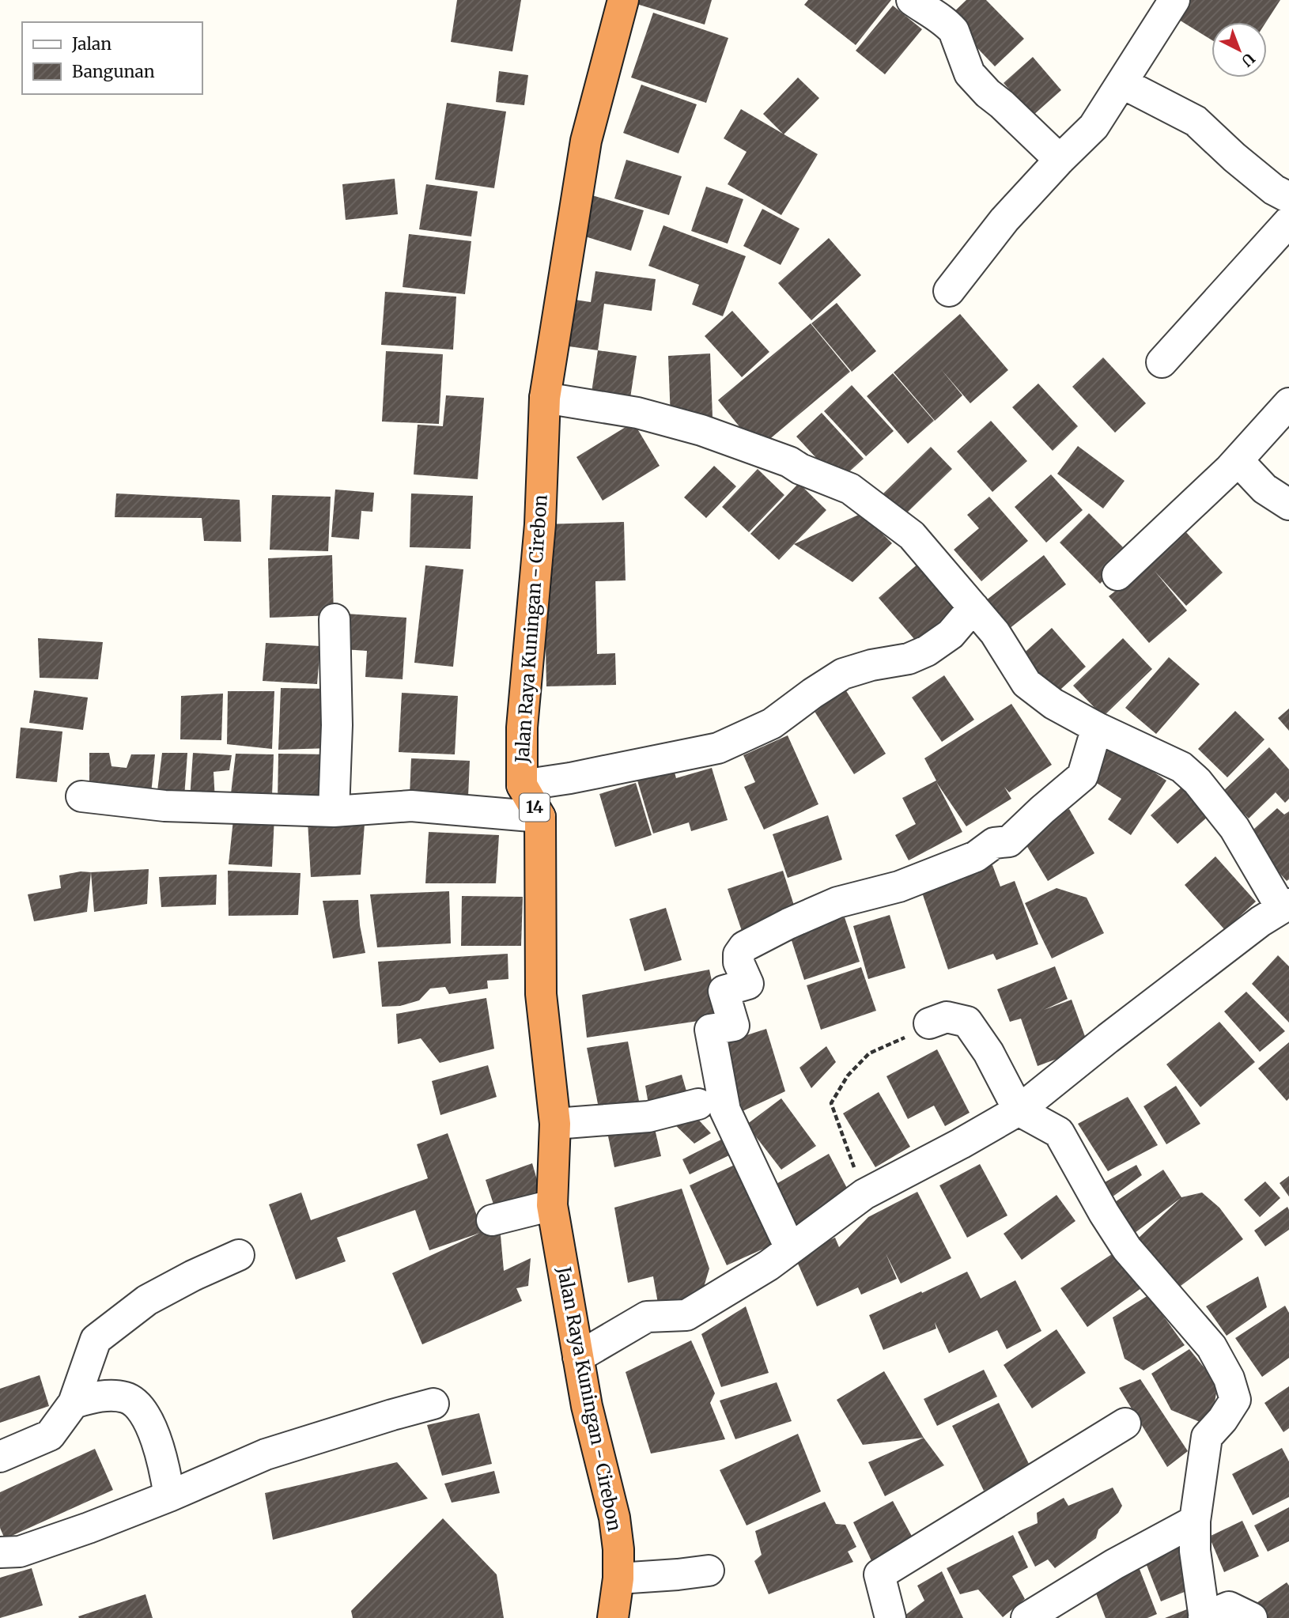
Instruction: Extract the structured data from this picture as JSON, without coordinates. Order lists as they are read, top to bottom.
{
  "streets": {
    "highway": ["Jalan Raya Kuningan - Cirebon", "14"]
  },
  "legend": ["Jalan", "Bangunan"],
  "north": "bottom right"
}
